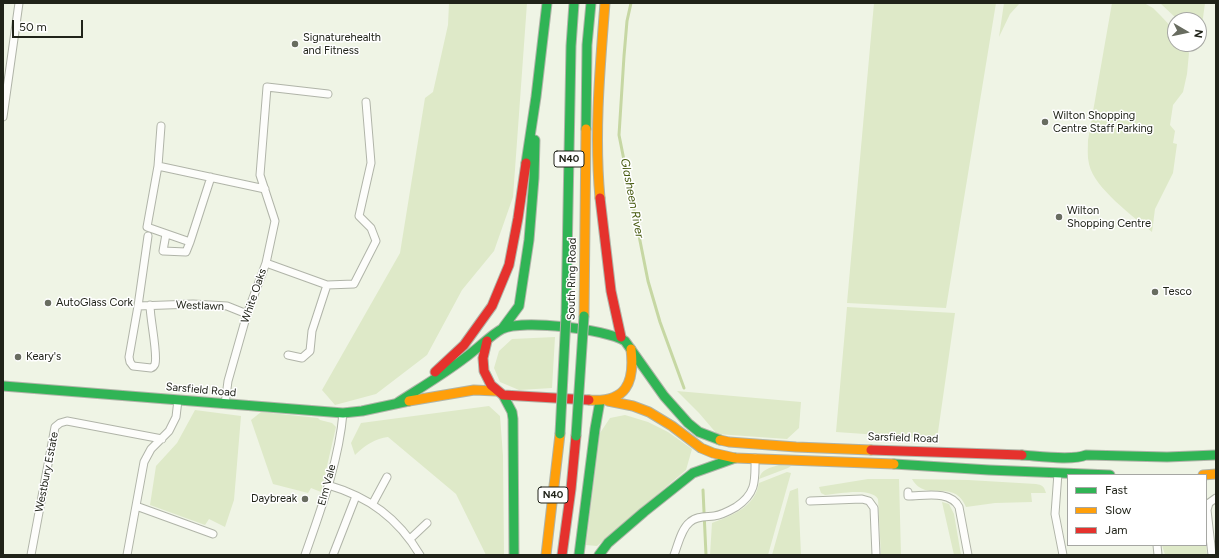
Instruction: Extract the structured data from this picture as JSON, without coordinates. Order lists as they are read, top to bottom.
{
  "streets": {
    "main road": ["N40", "South Ring Road", "Sarsfield Road"],
    "street": [
      "White Oaks",
      "Westlawn",
      "Westbury Estate",
      "Elm Vale"
    ]
  },
  "crossings": [
    ["White Oaks", "Westlawn"],
    ["White Oaks", "Sarsfield Road"],
    ["Sarsfield Road", "Elm Vale"]
  ],
  "water": ["Glasheen River"],
  "places": [
    "Signaturehealth and Fitness",
    "Wilton Shopping Centre Staff Parking",
    "Wilton Shopping Centre",
    "Tesco",
    "AutoGlass Cork",
    "Keary's",
    "Daybreak"
  ],
  "legend": ["Fast", "Slow", "Jam"],
  "scale_bar": "50 m",
  "north": "right"
}
